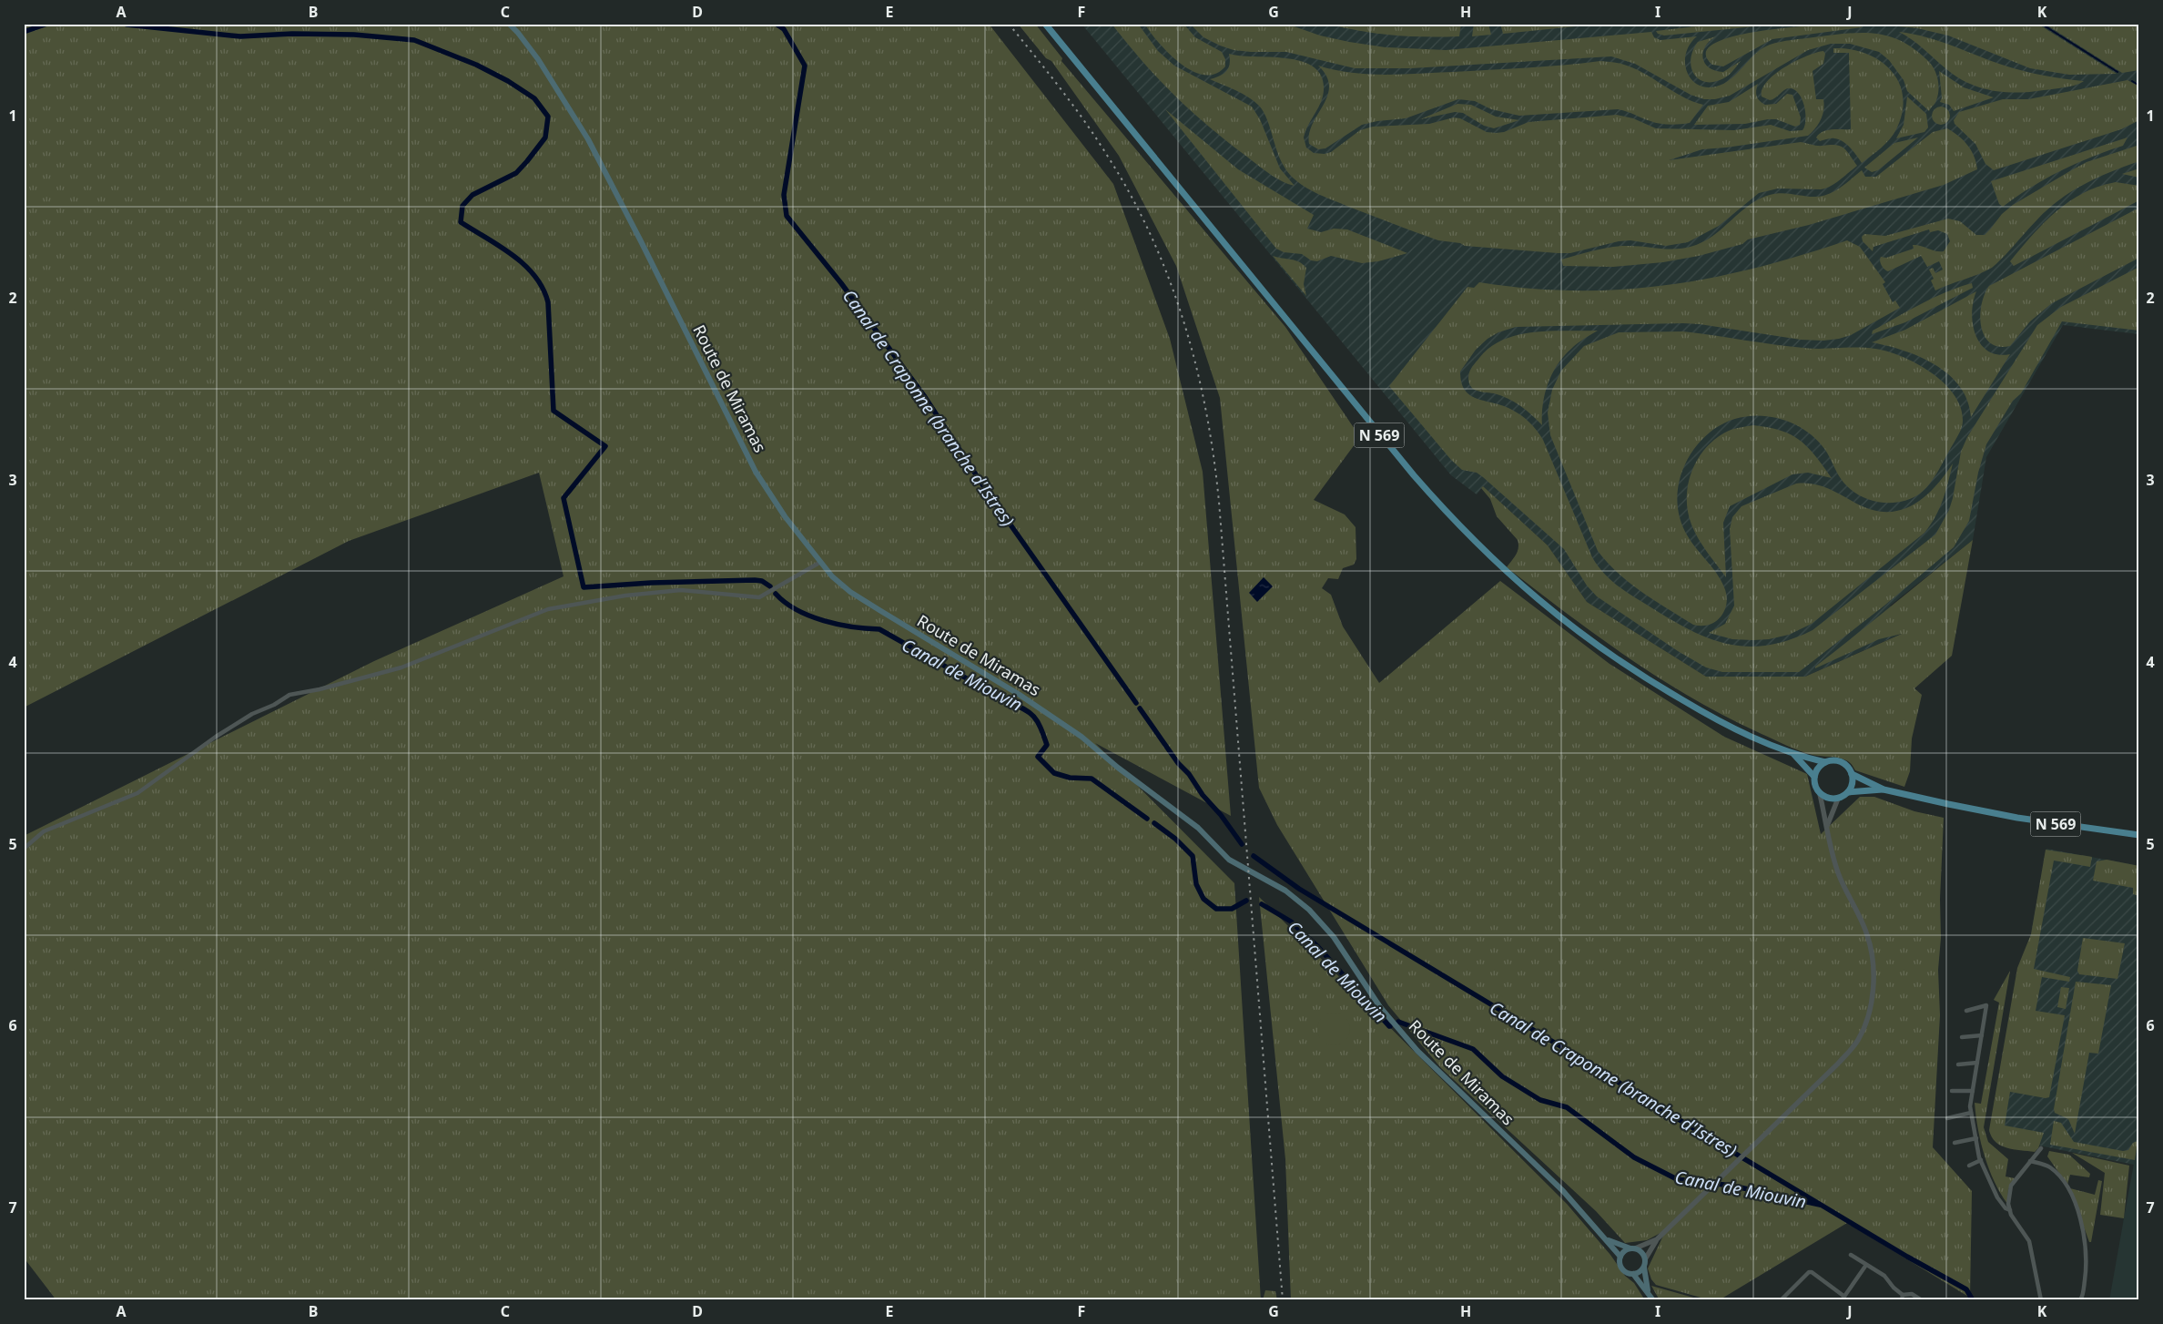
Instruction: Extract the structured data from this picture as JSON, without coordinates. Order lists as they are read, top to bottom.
{
  "streets": {
    "main road": ["Route de Miramas", "N 569"]
  },
  "water": ["Canal de Craponne (branche d'Istres)", "Canal de Miouvin"],
  "grid": {
    "columns": [
      "A",
      "B",
      "C",
      "D",
      "E",
      "F",
      "G",
      "H",
      "I",
      "J",
      "K"
    ],
    "rows": [
      "1",
      "2",
      "3",
      "4",
      "5",
      "6",
      "7"
    ]
  }
}
